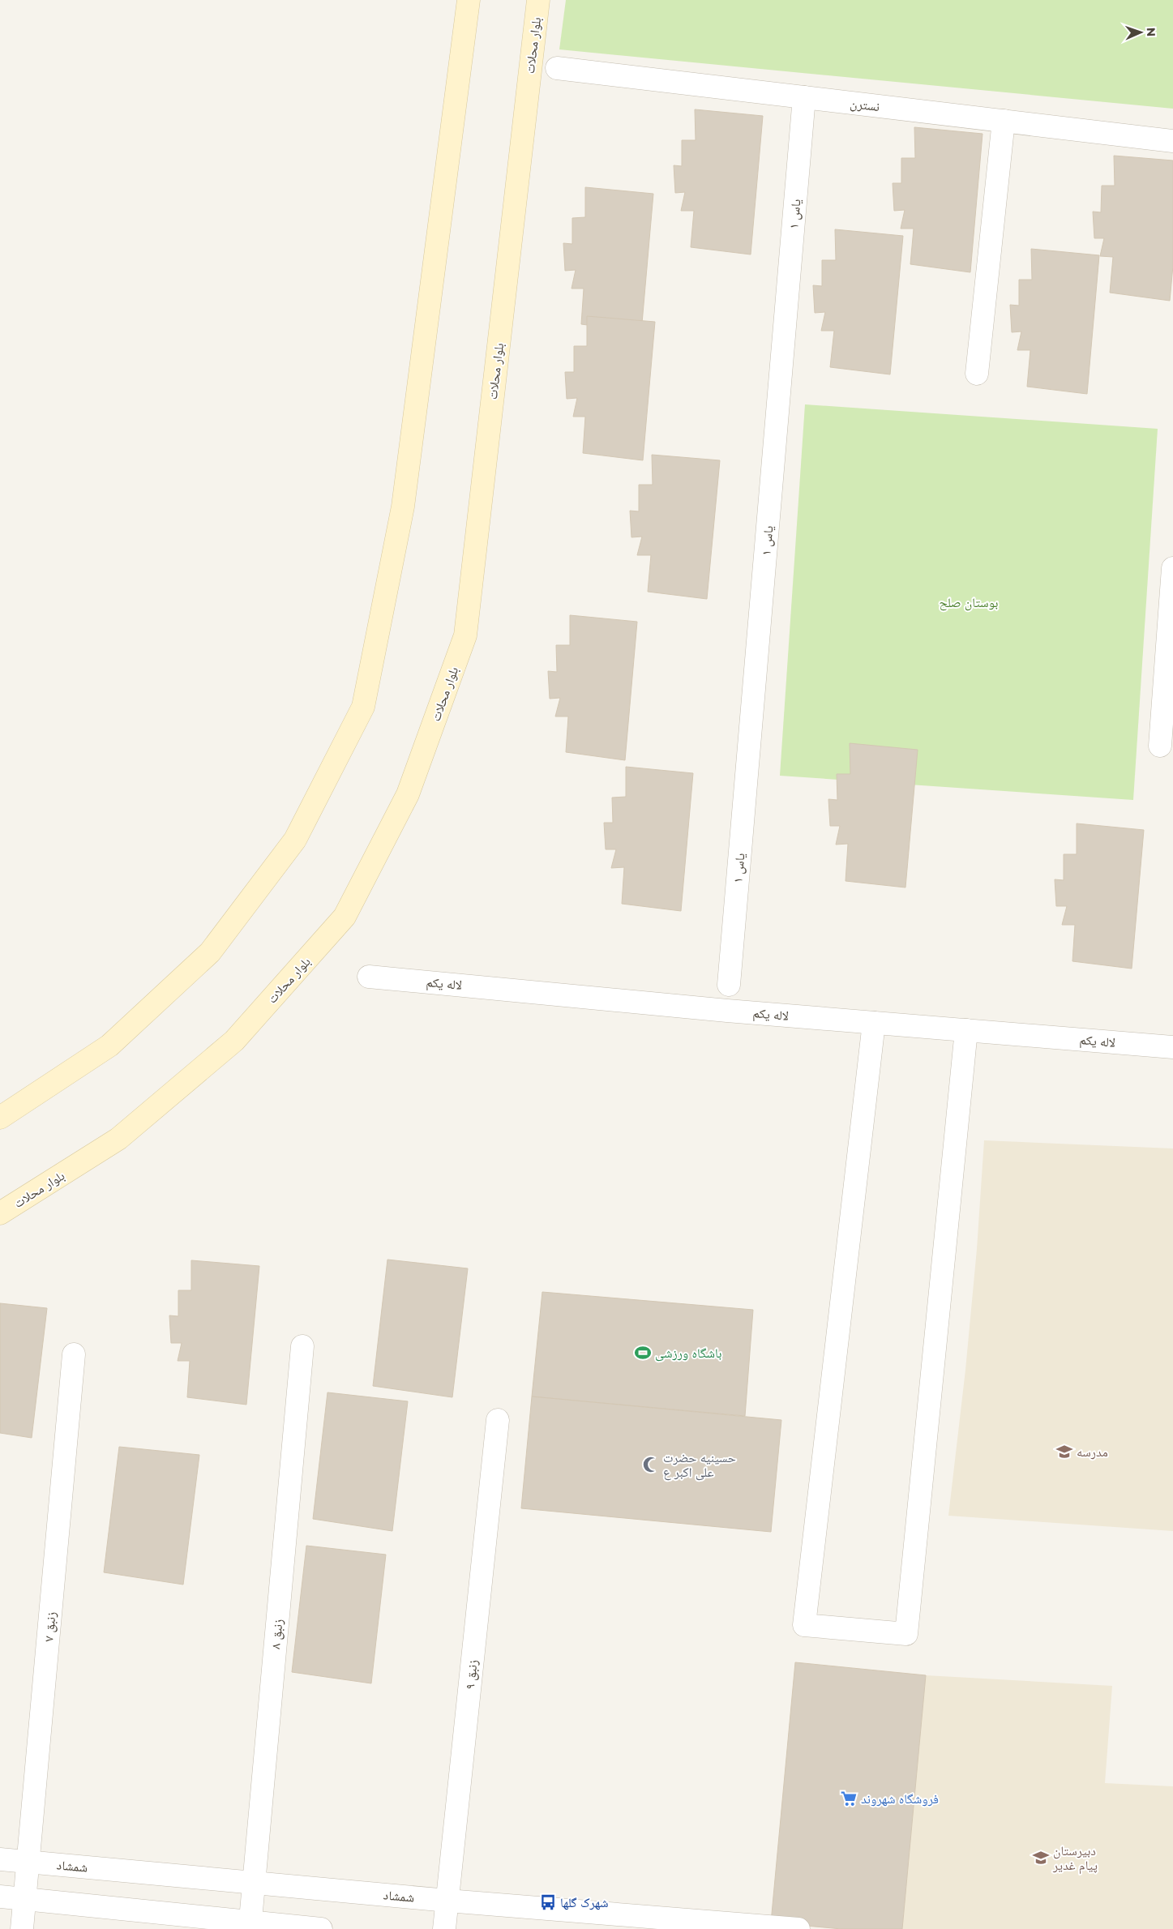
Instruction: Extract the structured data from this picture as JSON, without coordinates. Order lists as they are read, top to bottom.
{
  "streets": {
    "main road": ["بلوار محلات"],
    "street": [
      "نسترن",
      "یاس ۱",
      "لاله یکم",
      "زنبق ۷",
      "زنبق ۸",
      "زنبق ۹",
      "شمشاد"
    ]
  },
  "crossings": [
    ["نسترن", "یاس ۱"],
    ["زنبق ۷", "شمشاد"],
    ["زنبق ۸", "شمشاد"],
    ["زنبق ۹", "شمشاد"]
  ],
  "parks": ["بوستان صلح"],
  "places": {
    "sports": ["باشگاه ورزشی"],
    "school or university": ["مدرسه", "دبیرستان پیام غدیر"],
    "mosque": ["حسینیه حضرت علی اکبر ع"],
    "supermarket": ["فروشگاه شهروند"],
    "bus stop": ["شهرک گلها"]
  },
  "north": "right"
}
